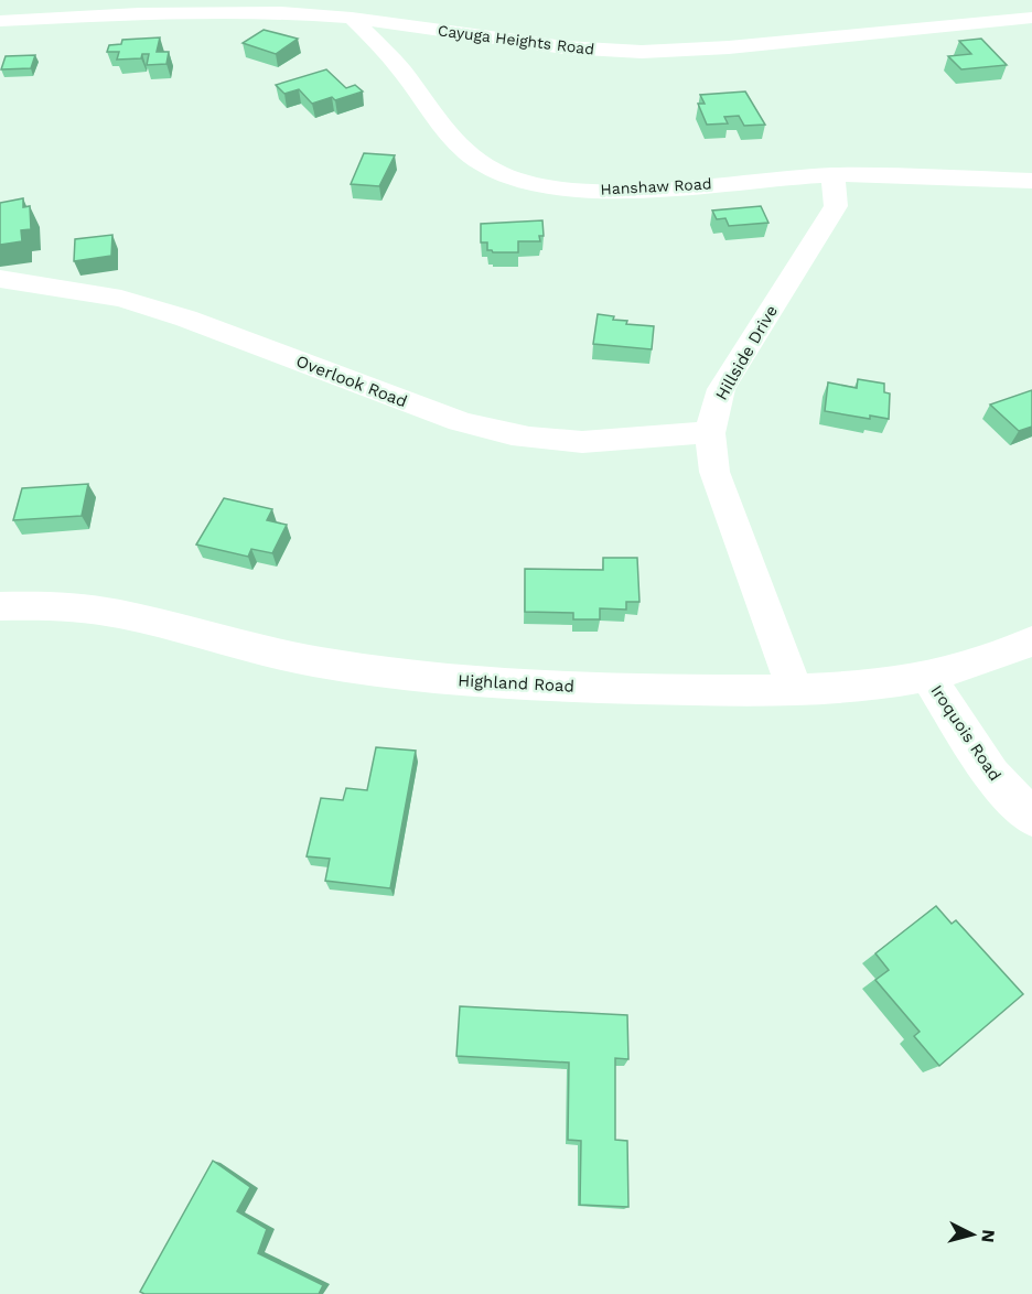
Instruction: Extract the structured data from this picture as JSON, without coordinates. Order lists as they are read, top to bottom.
{
  "streets": {
    "street": [
      "Cayuga Heights Road",
      "Hanshaw Road",
      "Hillside Drive",
      "Overlook Road",
      "Highland Road",
      "Iroquois Road"
    ]
  },
  "crossings": [
    ["Cayuga Heights Road", "Hanshaw Road"],
    ["Hanshaw Road", "Hillside Drive"],
    ["Hillside Drive", "Overlook Road"],
    ["Hillside Drive", "Highland Road"],
    ["Highland Road", "Iroquois Road"]
  ],
  "north": "right"
}
